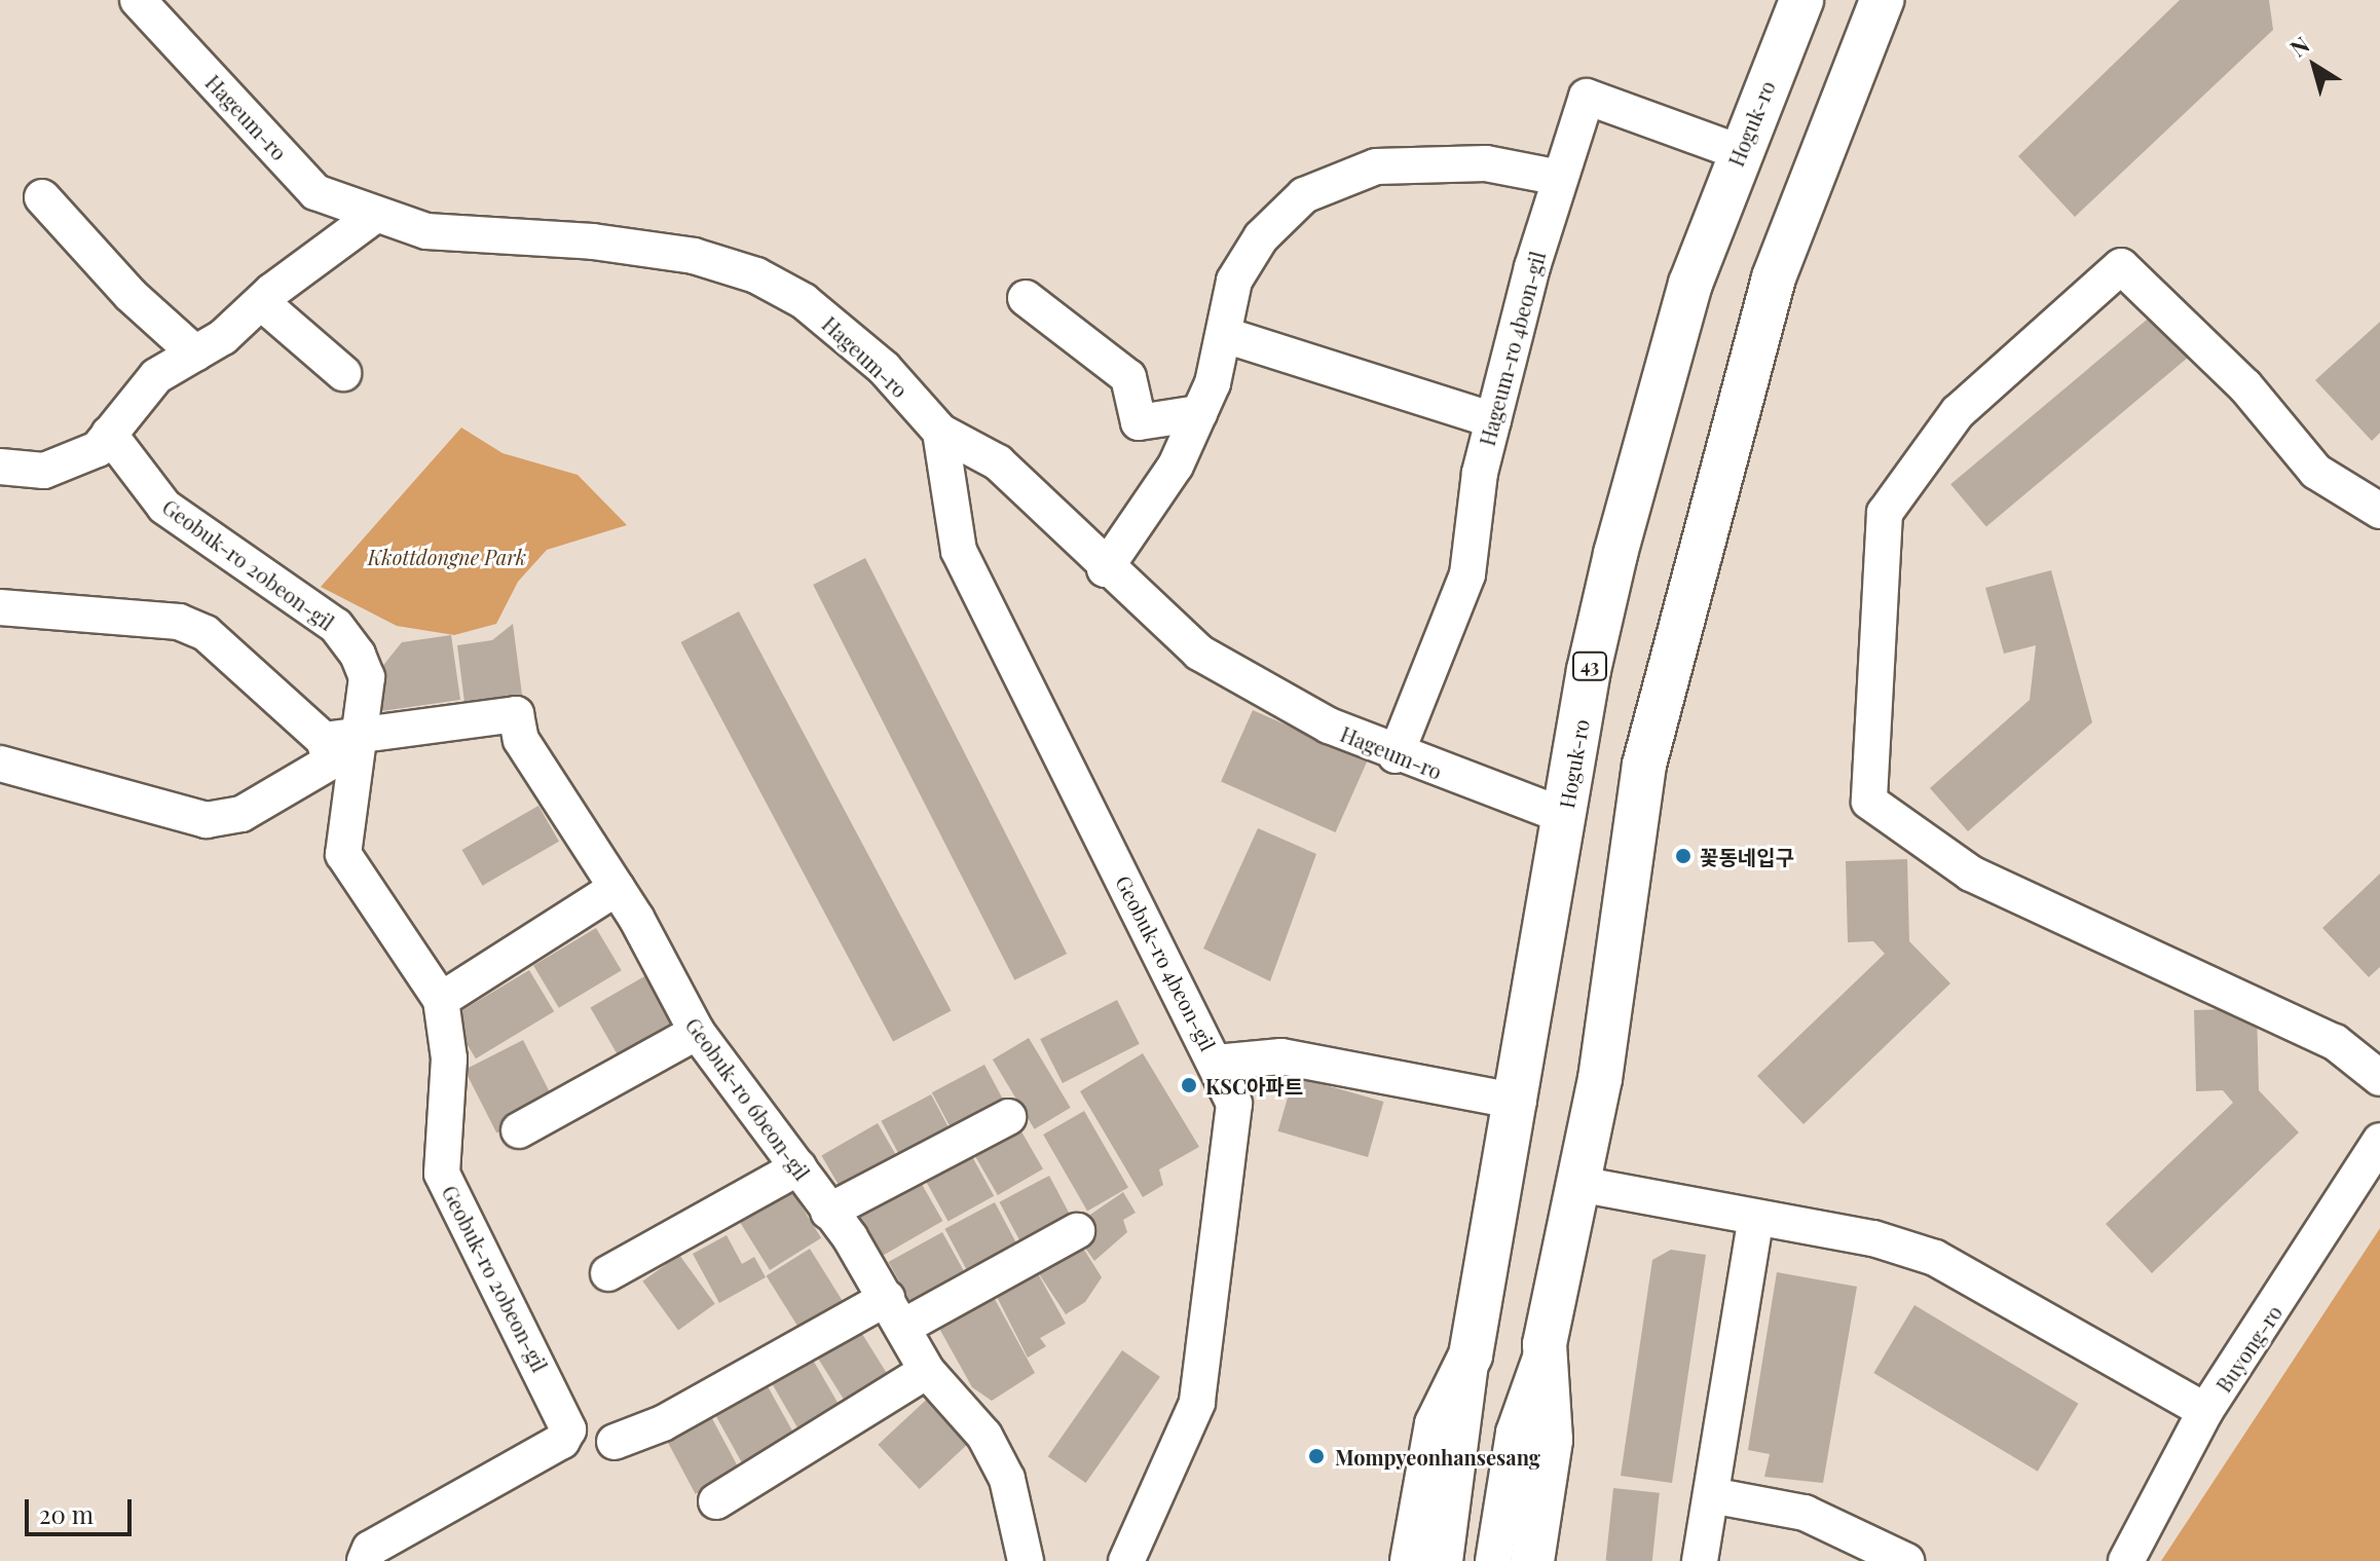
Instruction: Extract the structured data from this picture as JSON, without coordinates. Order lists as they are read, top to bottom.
{
  "streets": {
    "main road": ["Hoguk-ro", "43"],
    "street": [
      "Hageum-ro",
      "Hageum-ro 4beon-gil",
      "Geobuk-ro 20beon-gil",
      "Geobuk-ro 4beon-gil",
      "Geobuk-ro 6beon-gil",
      "Buyong-ro"
    ]
  },
  "crossings": [
    ["Hageum-ro", "Hoguk-ro"],
    ["Hageum-ro", "Hageum-ro 4beon-gil"],
    ["Hageum-ro", "Geobuk-ro 4beon-gil"],
    ["Hoguk-ro", "Hageum-ro 4beon-gil"],
    ["Geobuk-ro 20beon-gil", "Geobuk-ro 6beon-gil"]
  ],
  "parks": ["Kkottdongne Park"],
  "places": ["꽃동네입구", "KSC아파트", "Mompyeonhansesang"],
  "scale_bar": "20 m",
  "north": "top left"
}
